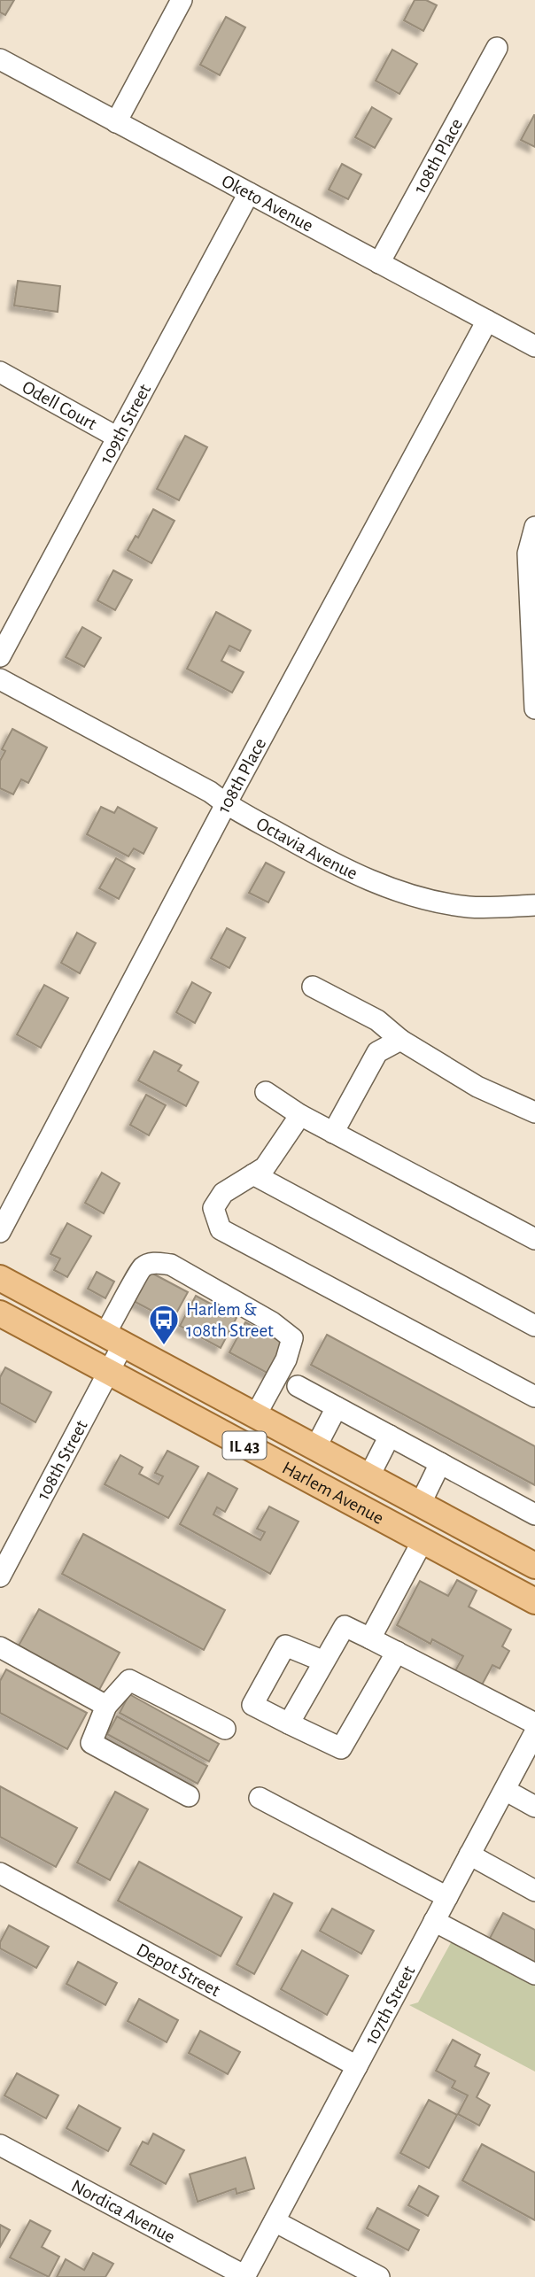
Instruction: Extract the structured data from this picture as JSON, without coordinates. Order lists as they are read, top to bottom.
{
  "streets": {
    "main road": ["IL 43", "Harlem Avenue"],
    "street": [
      "108th Place",
      "Oketo Avenue",
      "Odell Court",
      "109th Street",
      "Octavia Avenue",
      "108th Street",
      "Depot Street",
      "107th Street",
      "Nordica Avenue"
    ]
  },
  "crossings": [
    ["108th Place", "Oketo Avenue"],
    ["108th Place", "Octavia Avenue"],
    ["Oketo Avenue", "109th Street"],
    ["Odell Court", "109th Street"],
    ["108th Street", "Harlem Avenue"],
    ["Depot Street", "107th Street"],
    ["107th Street", "Nordica Avenue"]
  ],
  "places": {
    "bus stop": ["Harlem & 108th Street"]
  }
}
